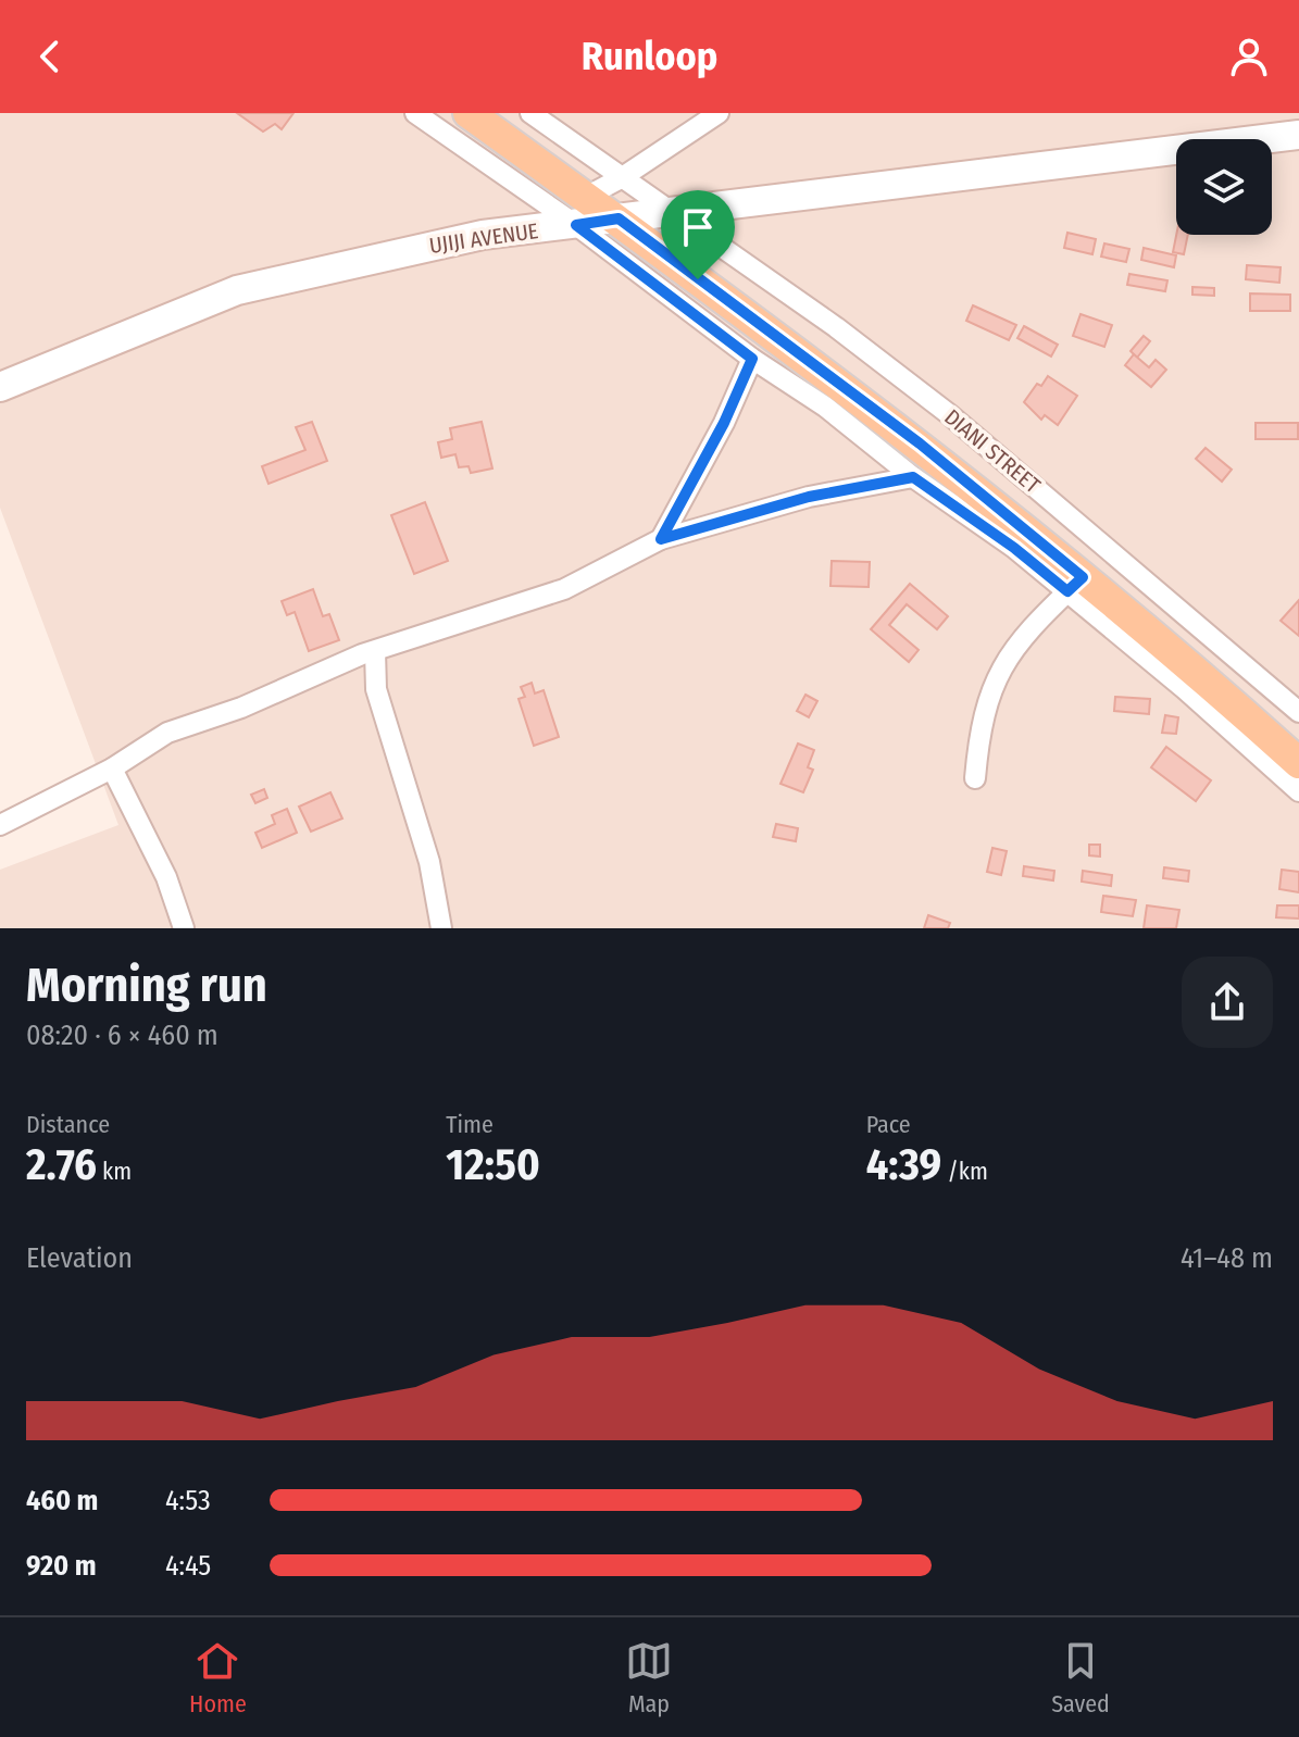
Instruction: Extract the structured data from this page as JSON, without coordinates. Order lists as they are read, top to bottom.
{
  "streets": {
    "main road": ["UJIJI AVENUE"],
    "street": ["DIANI STREET"]
  },
  "page": {
    "header": "Runloop",
    "heading": ["Morning run", "08:20 · 6 × 460 m"],
    "stats": [
      ["Distance", "2.76 km"],
      ["Time", "12:50"],
      ["Pace", "4:39 /km"]
    ],
    "chart": ["Elevation", "41–48 m"],
    "list": [
      {
        "name": "460 m",
        "note": "4:53"
      },
      {
        "name": "920 m",
        "note": "4:45"
      }
    ],
    "tabs": ["Home", "Map", "Saved"]
  }
}
